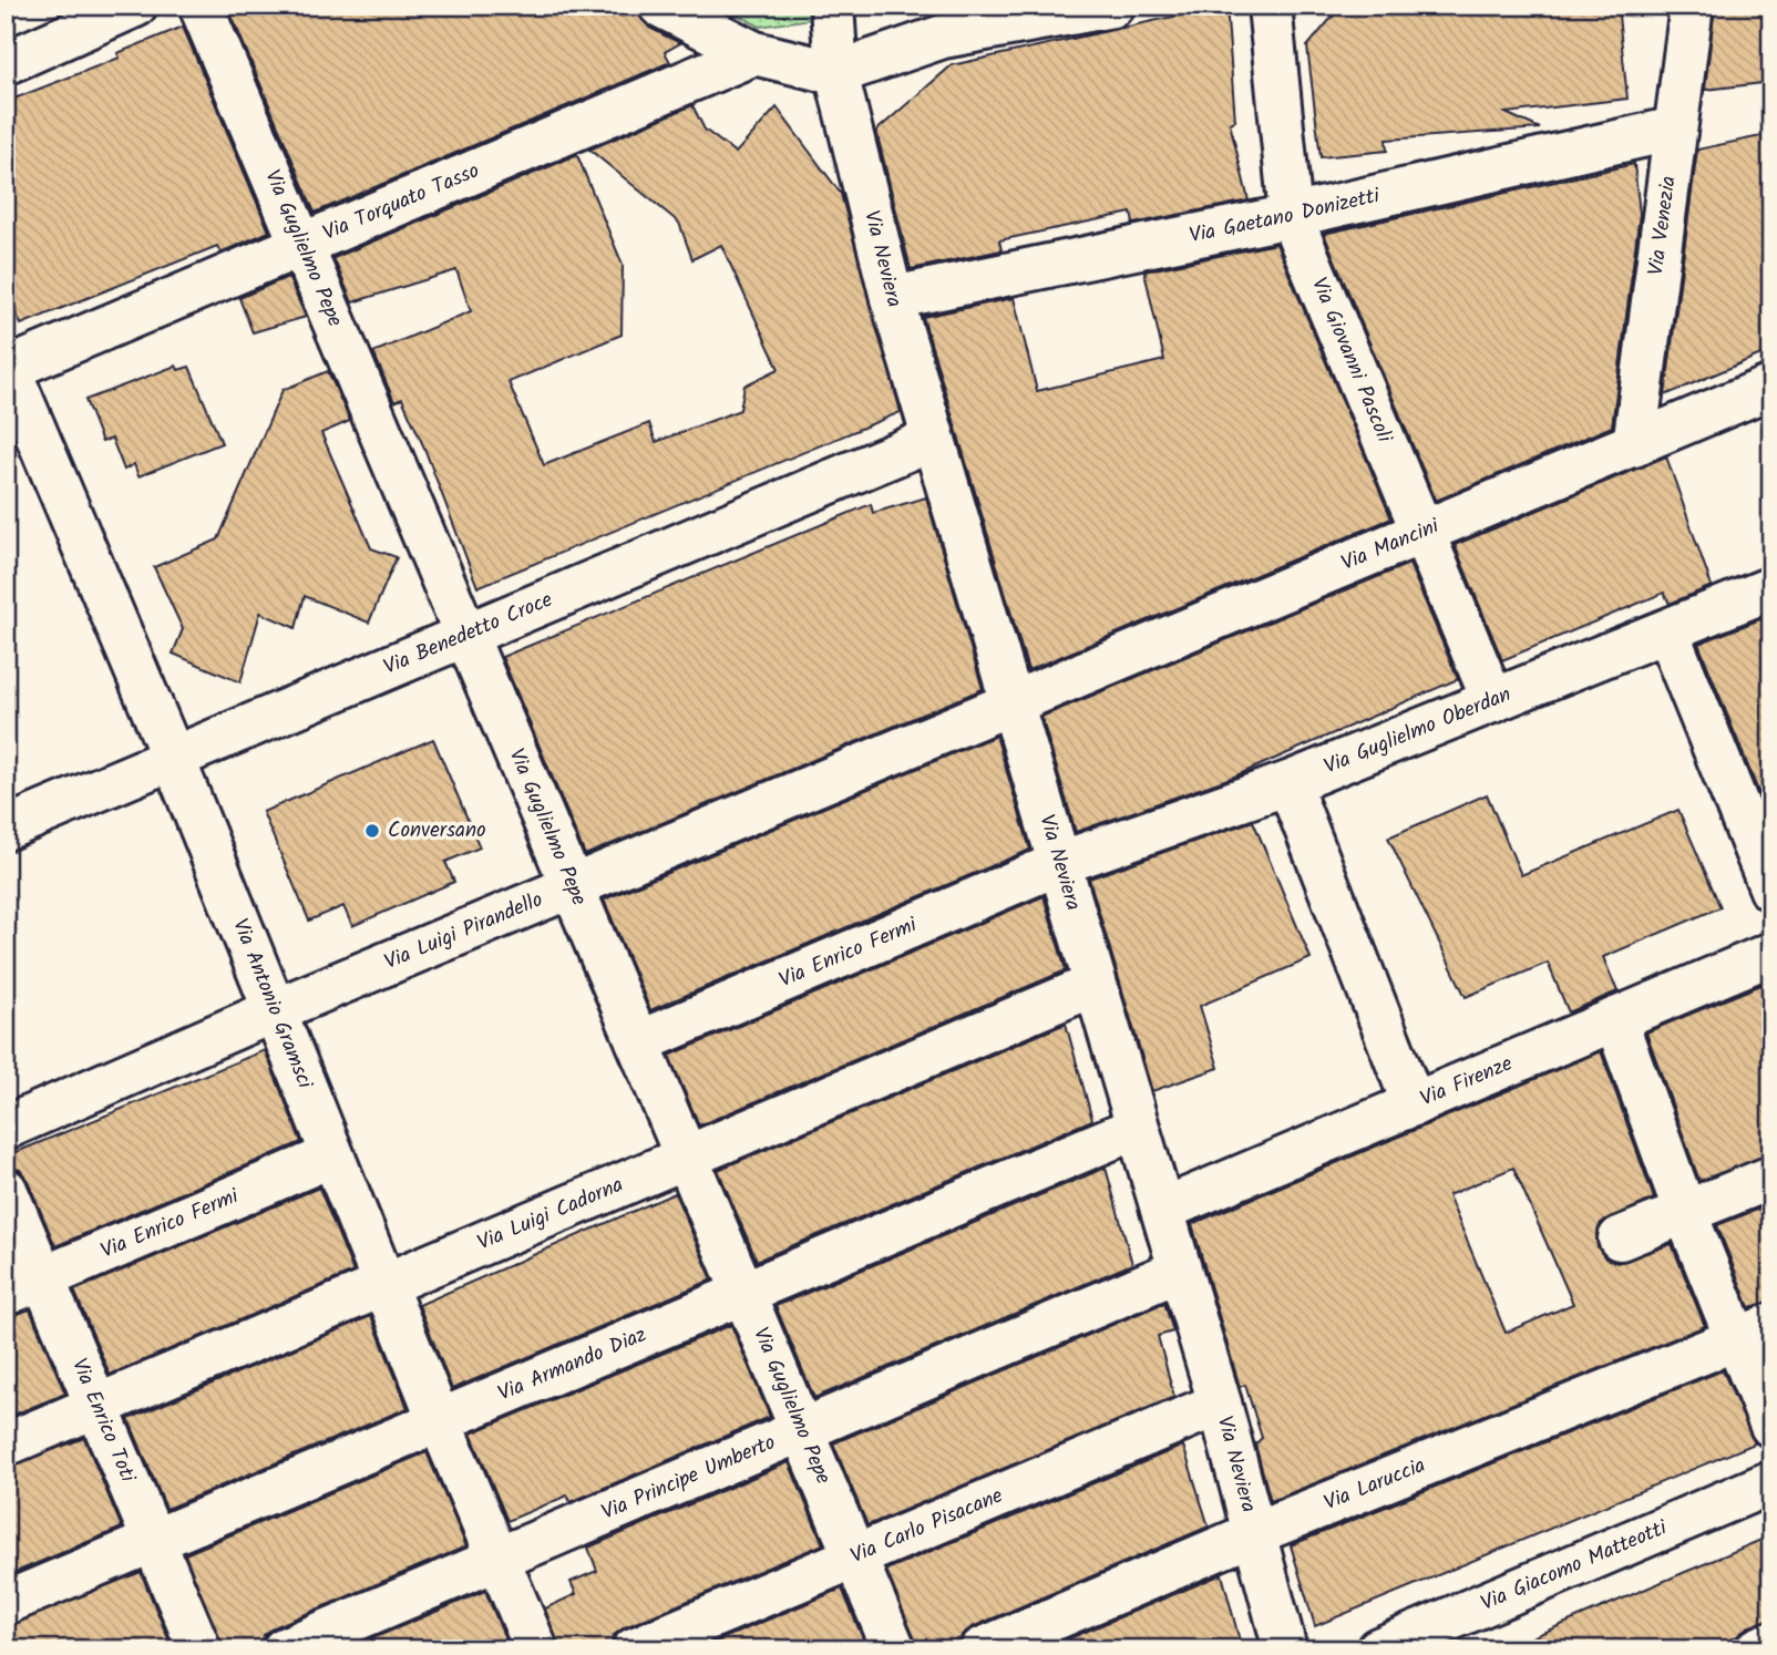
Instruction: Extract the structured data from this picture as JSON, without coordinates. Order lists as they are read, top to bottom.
{
  "streets": {
    "street": [
      "Via Torquato Tasso",
      "Via Gaetano Donizetti",
      "Via Venezia",
      "Via Guglielmo Pepe",
      "Via Neviera",
      "Via Giovanni Pascoli",
      "Via Mancini",
      "Via Benedetto Croce",
      "Via Guglielmo Oberdan",
      "Via Luigi Pirandello",
      "Via Enrico Fermi",
      "Via Antonio Gramsci",
      "Via Firenze",
      "Via Luigi Cadorna",
      "Via Armando Diaz",
      "Via Enrico Toti",
      "Via Principe Umberto",
      "Via Laruccia",
      "Via Carlo Pisacane",
      "Via Giacomo Matteotti"
    ]
  },
  "crossings": [
    ["Via Torquato Tasso", "Via Guglielmo Pepe"],
    ["Via Torquato Tasso", "Via Antonio Gramsci"],
    ["Via Gaetano Donizetti", "Via Venezia"],
    ["Via Gaetano Donizetti", "Via Neviera"],
    ["Via Gaetano Donizetti", "Via Giovanni Pascoli"],
    ["Via Venezia", "Via Mancini"],
    ["Via Guglielmo Pepe", "Via Benedetto Croce"],
    ["Via Guglielmo Pepe", "Via Luigi Pirandello"],
    ["Via Guglielmo Pepe", "Via Enrico Fermi"],
    ["Via Guglielmo Pepe", "Via Luigi Cadorna"],
    ["Via Guglielmo Pepe", "Via Armando Diaz"],
    ["Via Guglielmo Pepe", "Via Principe Umberto"],
    ["Via Guglielmo Pepe", "Via Carlo Pisacane"],
    ["Via Neviera", "Via Mancini"],
    ["Via Neviera", "Via Benedetto Croce"],
    ["Via Neviera", "Via Guglielmo Oberdan"],
    ["Via Neviera", "Via Luigi Pirandello"],
    ["Via Neviera", "Via Enrico Fermi"],
    ["Via Neviera", "Via Firenze"],
    ["Via Neviera", "Via Luigi Cadorna"],
    ["Via Neviera", "Via Armando Diaz"],
    ["Via Neviera", "Via Principe Umberto"],
    ["Via Neviera", "Via Laruccia"],
    ["Via Neviera", "Via Carlo Pisacane"],
    ["Via Giovanni Pascoli", "Via Mancini"],
    ["Via Giovanni Pascoli", "Via Guglielmo Oberdan"],
    ["Via Mancini", "Via Luigi Pirandello"],
    ["Via Benedetto Croce", "Via Antonio Gramsci"],
    ["Via Guglielmo Oberdan", "Via Enrico Fermi"],
    ["Via Luigi Pirandello", "Via Antonio Gramsci"],
    ["Via Enrico Fermi", "Via Antonio Gramsci"],
    ["Via Enrico Fermi", "Via Enrico Toti"],
    ["Via Antonio Gramsci", "Via Luigi Cadorna"],
    ["Via Antonio Gramsci", "Via Armando Diaz"],
    ["Via Antonio Gramsci", "Via Principe Umberto"],
    ["Via Luigi Cadorna", "Via Enrico Toti"],
    ["Via Armando Diaz", "Via Enrico Toti"]
  ],
  "places": ["Conversano"]
}
